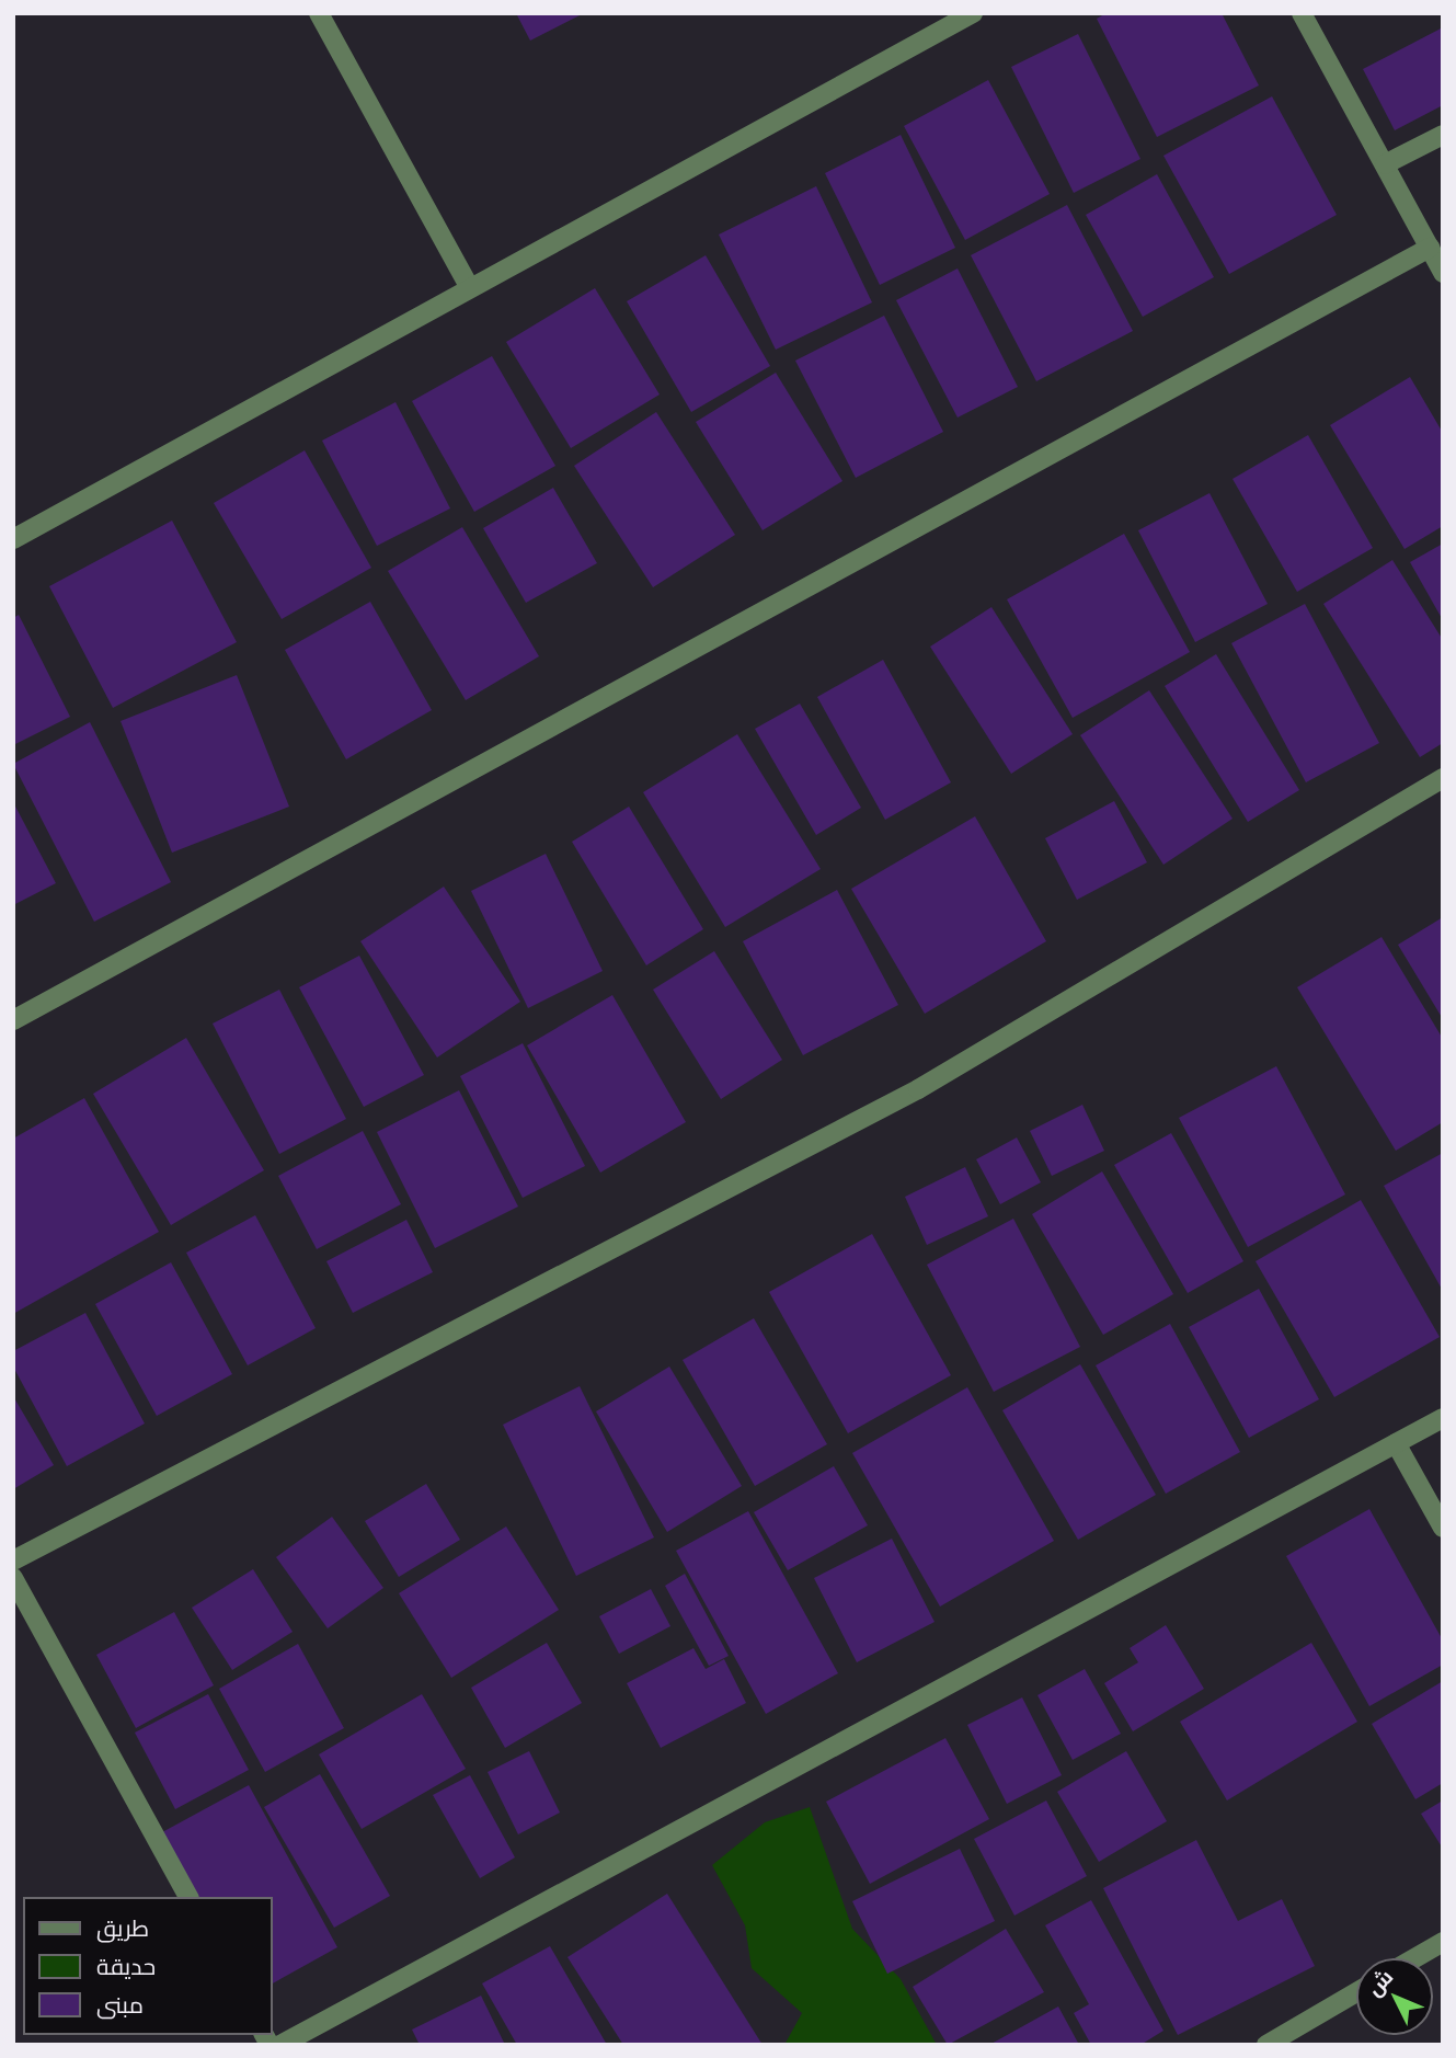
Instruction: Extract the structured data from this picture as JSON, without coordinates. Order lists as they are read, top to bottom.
{
  "legend": ["طريق", "حديقة", "مبنى"],
  "north": "top left"
}
